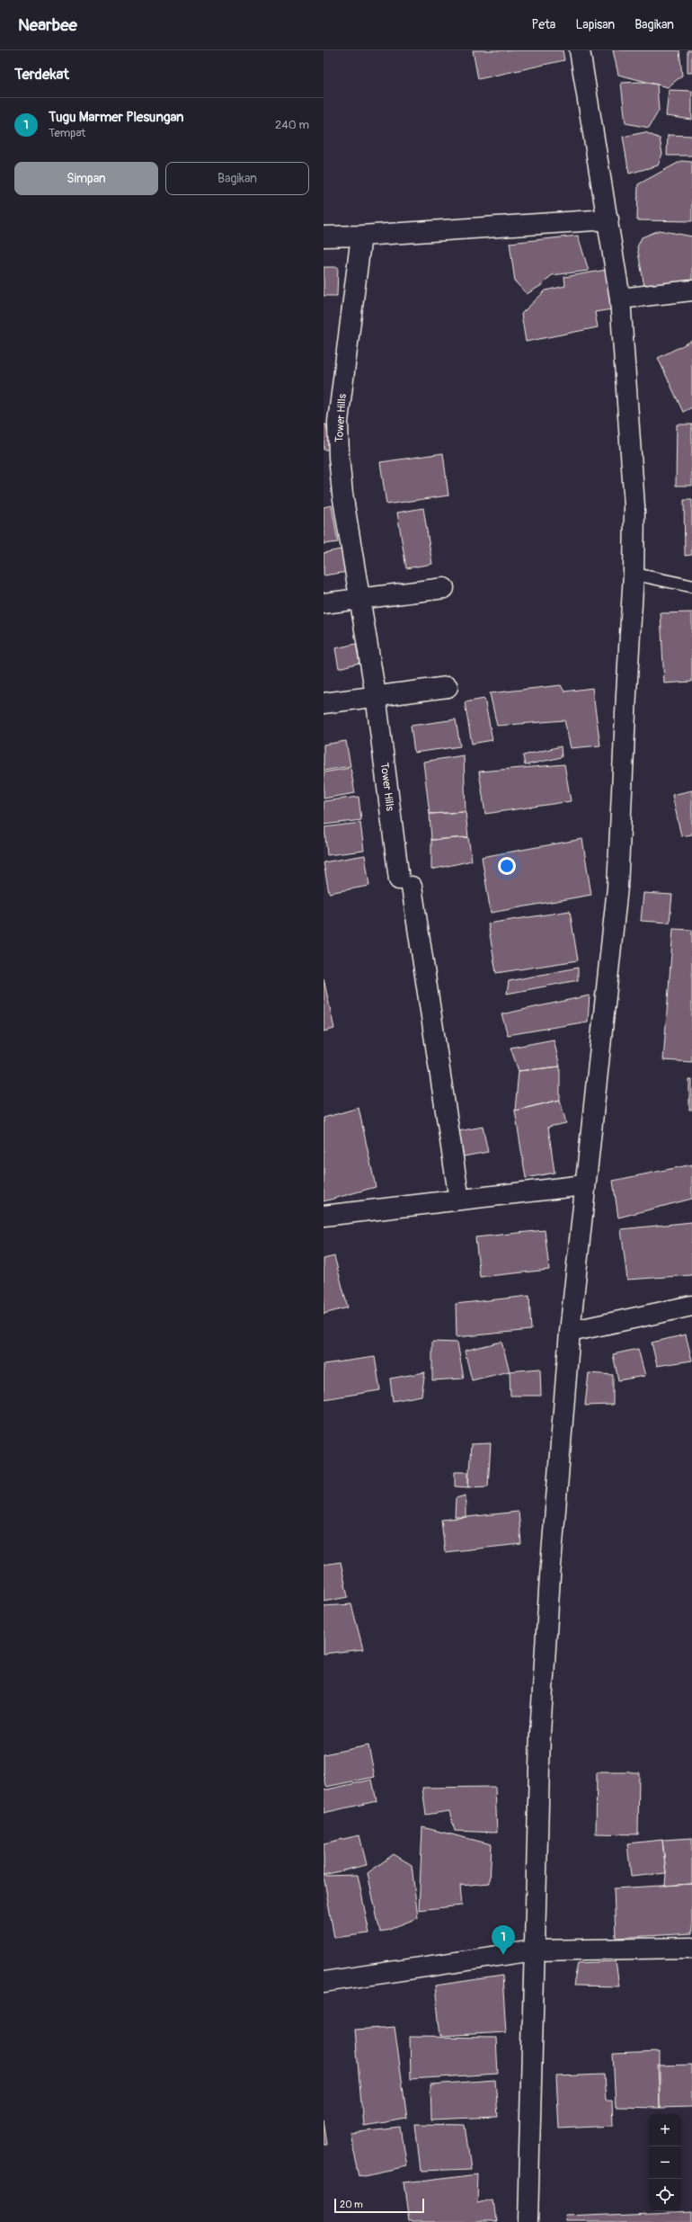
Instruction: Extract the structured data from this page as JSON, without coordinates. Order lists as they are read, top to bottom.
{
  "streets": {
    "street": ["Tower Hills"]
  },
  "scale_bar": "20 m",
  "page": {
    "header": "Nearbee",
    "nav": ["Peta", "Lapisan", "Bagikan"],
    "heading": "Terdekat",
    "list": [
      {
        "mark": "1",
        "name": "Tugu Marmer Plesungan",
        "note": "Tempat",
        "value": "240 m"
      }
    ],
    "buttons": ["Simpan", "Bagikan"],
    "pins": "1",
    "map_buttons": ["+", "−"],
    "scale": "20 m"
  }
}
